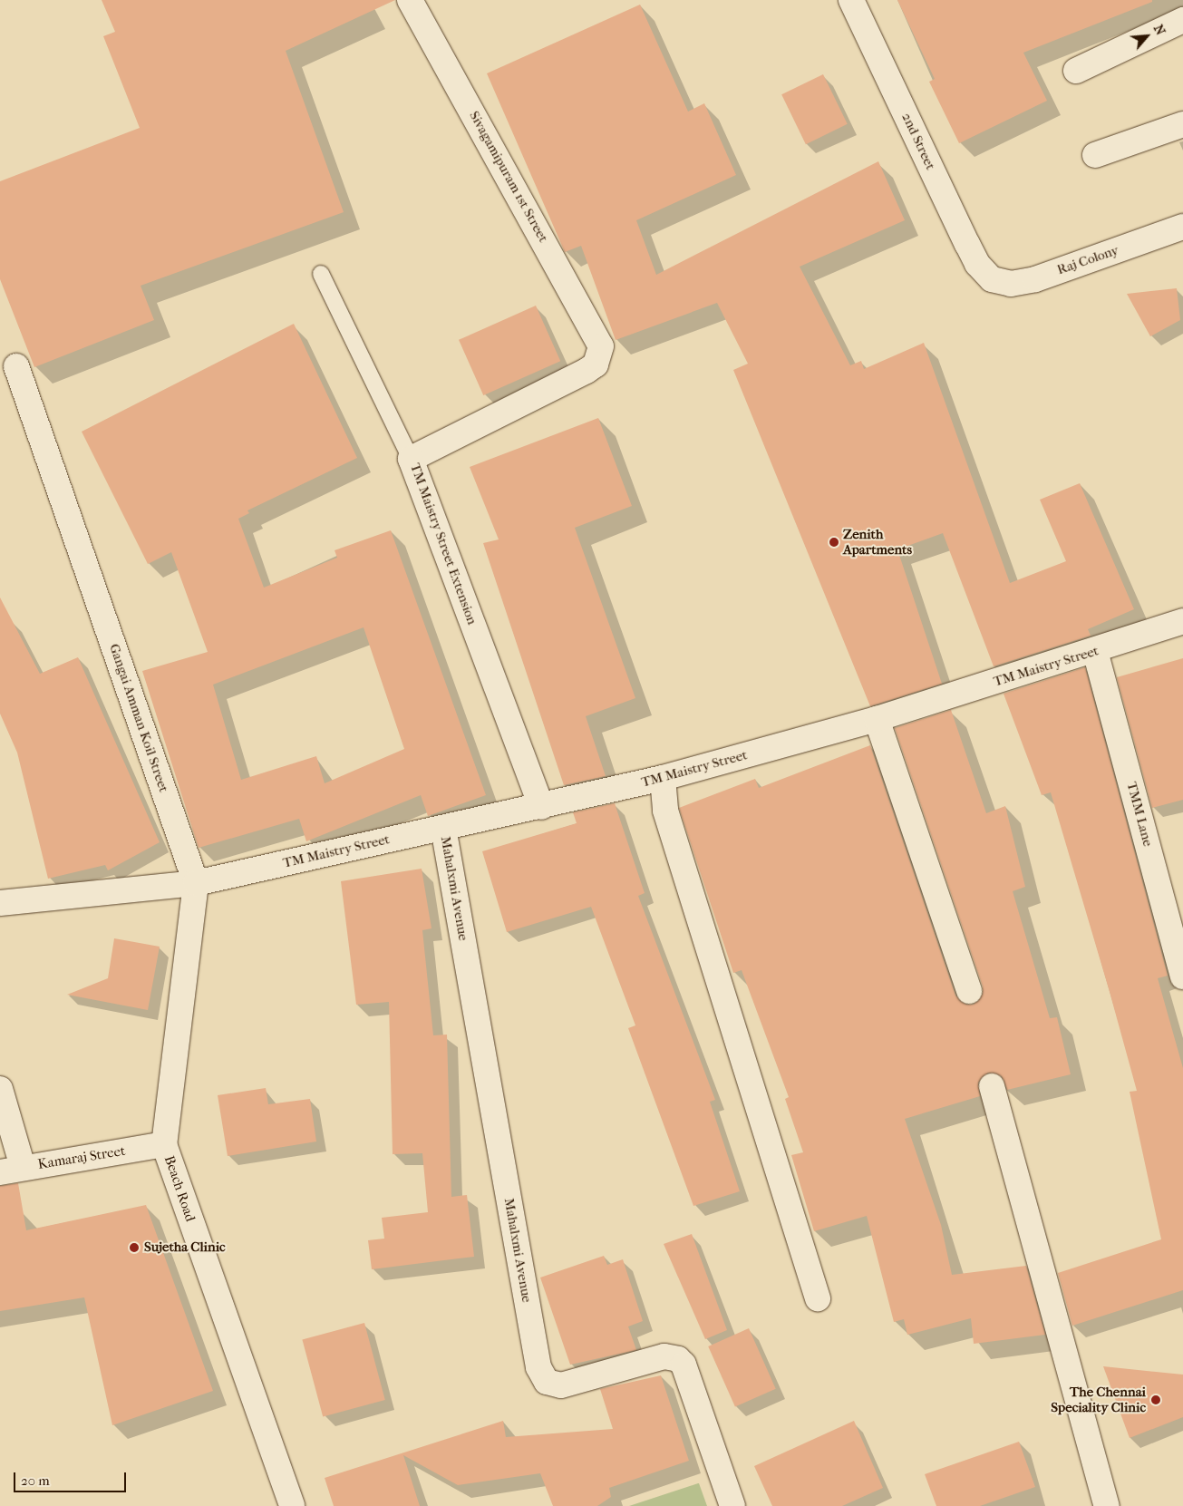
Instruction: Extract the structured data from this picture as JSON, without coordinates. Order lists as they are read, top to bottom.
{
  "streets": {
    "street": [
      "2nd Street",
      "Sivagamipuram 1st Street",
      "Raj Colony",
      "TM Maistry Street Extension",
      "TM Maistry Street",
      "Gangai Amman Koil Street",
      "TMM Lane",
      "Mahalxmi Avenue",
      "Kamaraj Street",
      "Beach Road"
    ]
  },
  "crossings": [
    ["2nd Street", "Raj Colony"],
    ["Sivagamipuram 1st Street", "TM Maistry Street Extension"],
    ["TM Maistry Street Extension", "TM Maistry Street"],
    ["TM Maistry Street", "Gangai Amman Koil Street"],
    ["TM Maistry Street", "TMM Lane"],
    ["TM Maistry Street", "Mahalxmi Avenue"],
    ["TM Maistry Street", "Beach Road"],
    ["Gangai Amman Koil Street", "Beach Road"],
    ["Kamaraj Street", "Beach Road"]
  ],
  "places": ["Zenith Apartments", "Sujetha Clinic", "The Chennai Speciality Clinic"],
  "scale_bar": "20 m",
  "north": "top right"
}
